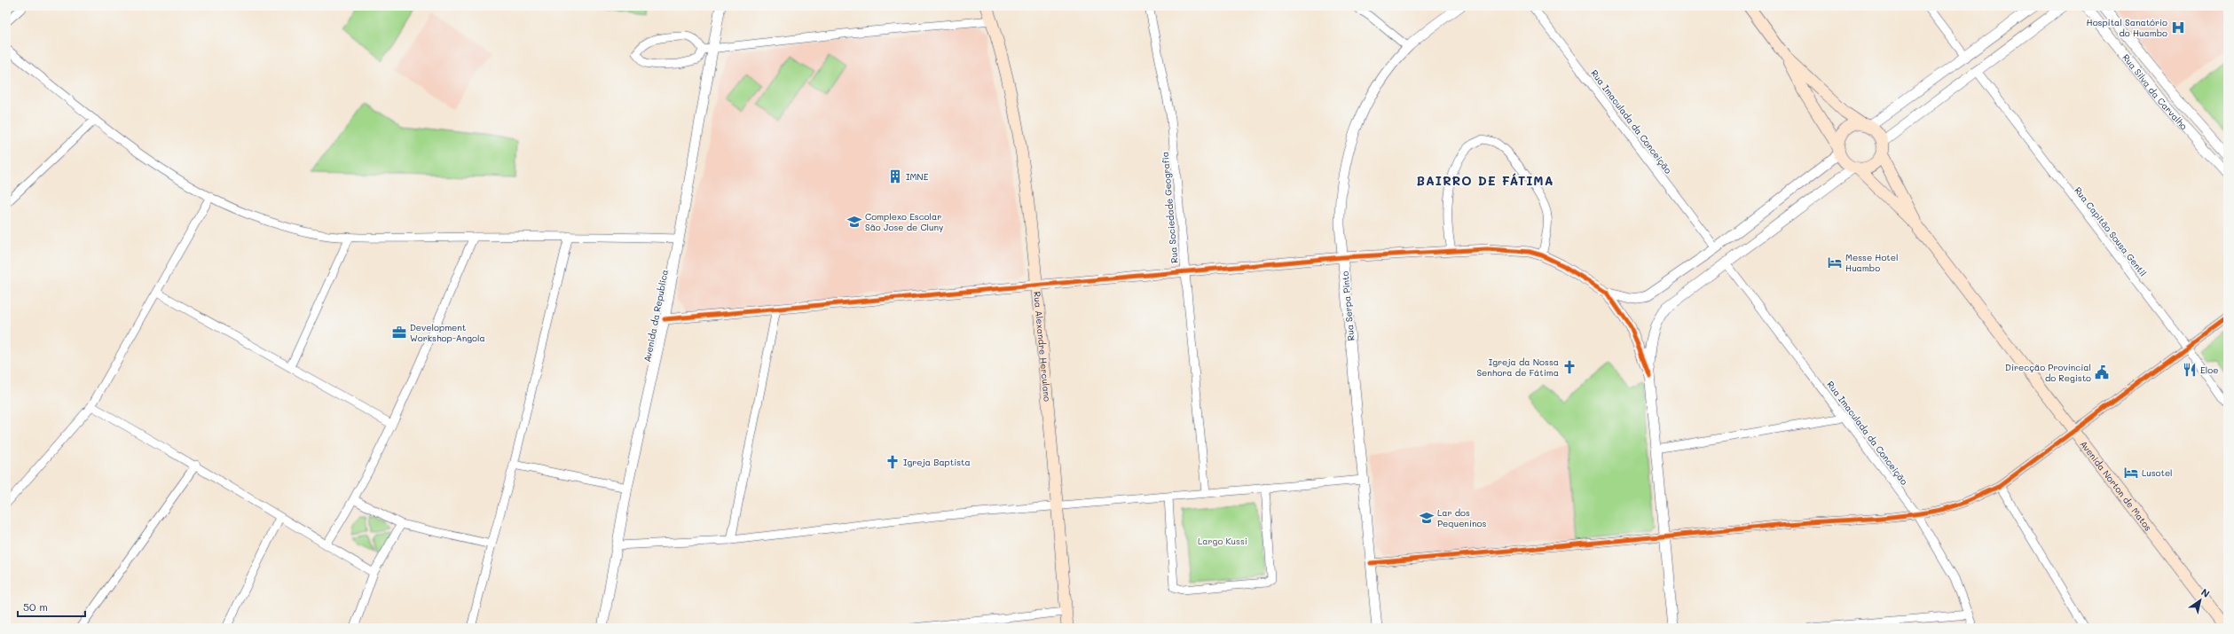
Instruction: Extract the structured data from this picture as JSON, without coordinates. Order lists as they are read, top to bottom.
{
  "streets": {
    "main road": ["Rua Alexandre Herculano", "Avenida Norton de Matos"],
    "street": [
      "Rua Silva da Carvalho",
      "Rua Imaculada da Conceição",
      "Rua Sociedade Geografia",
      "Rua Capitão Sousa Gentil",
      "Rua Serpa Pinto",
      "Avenida da Republica"
    ]
  },
  "districts": ["BAIRRO DE FÁTIMA"],
  "parks": ["Largo Kussi"],
  "places": {
    "hospital": ["Hospital Sanatório do Huambo"],
    "building": ["IMNE"],
    "school or university": ["Complexo Escolar São Jose de Cluny", "Lar dos Pequeninos"],
    "hotel": ["Messe Hotel Huambo", "Lusotel"],
    "office": ["Development Workshop-Angola"],
    "church": ["Igreja da Nossa Senhora de Fátima", "Igreja Baptista"],
    "restaurant": ["Eloe"],
    "public building": ["Direcção Provincial do Registo"]
  },
  "scale_bar": "50 m",
  "north": "top right"
}
